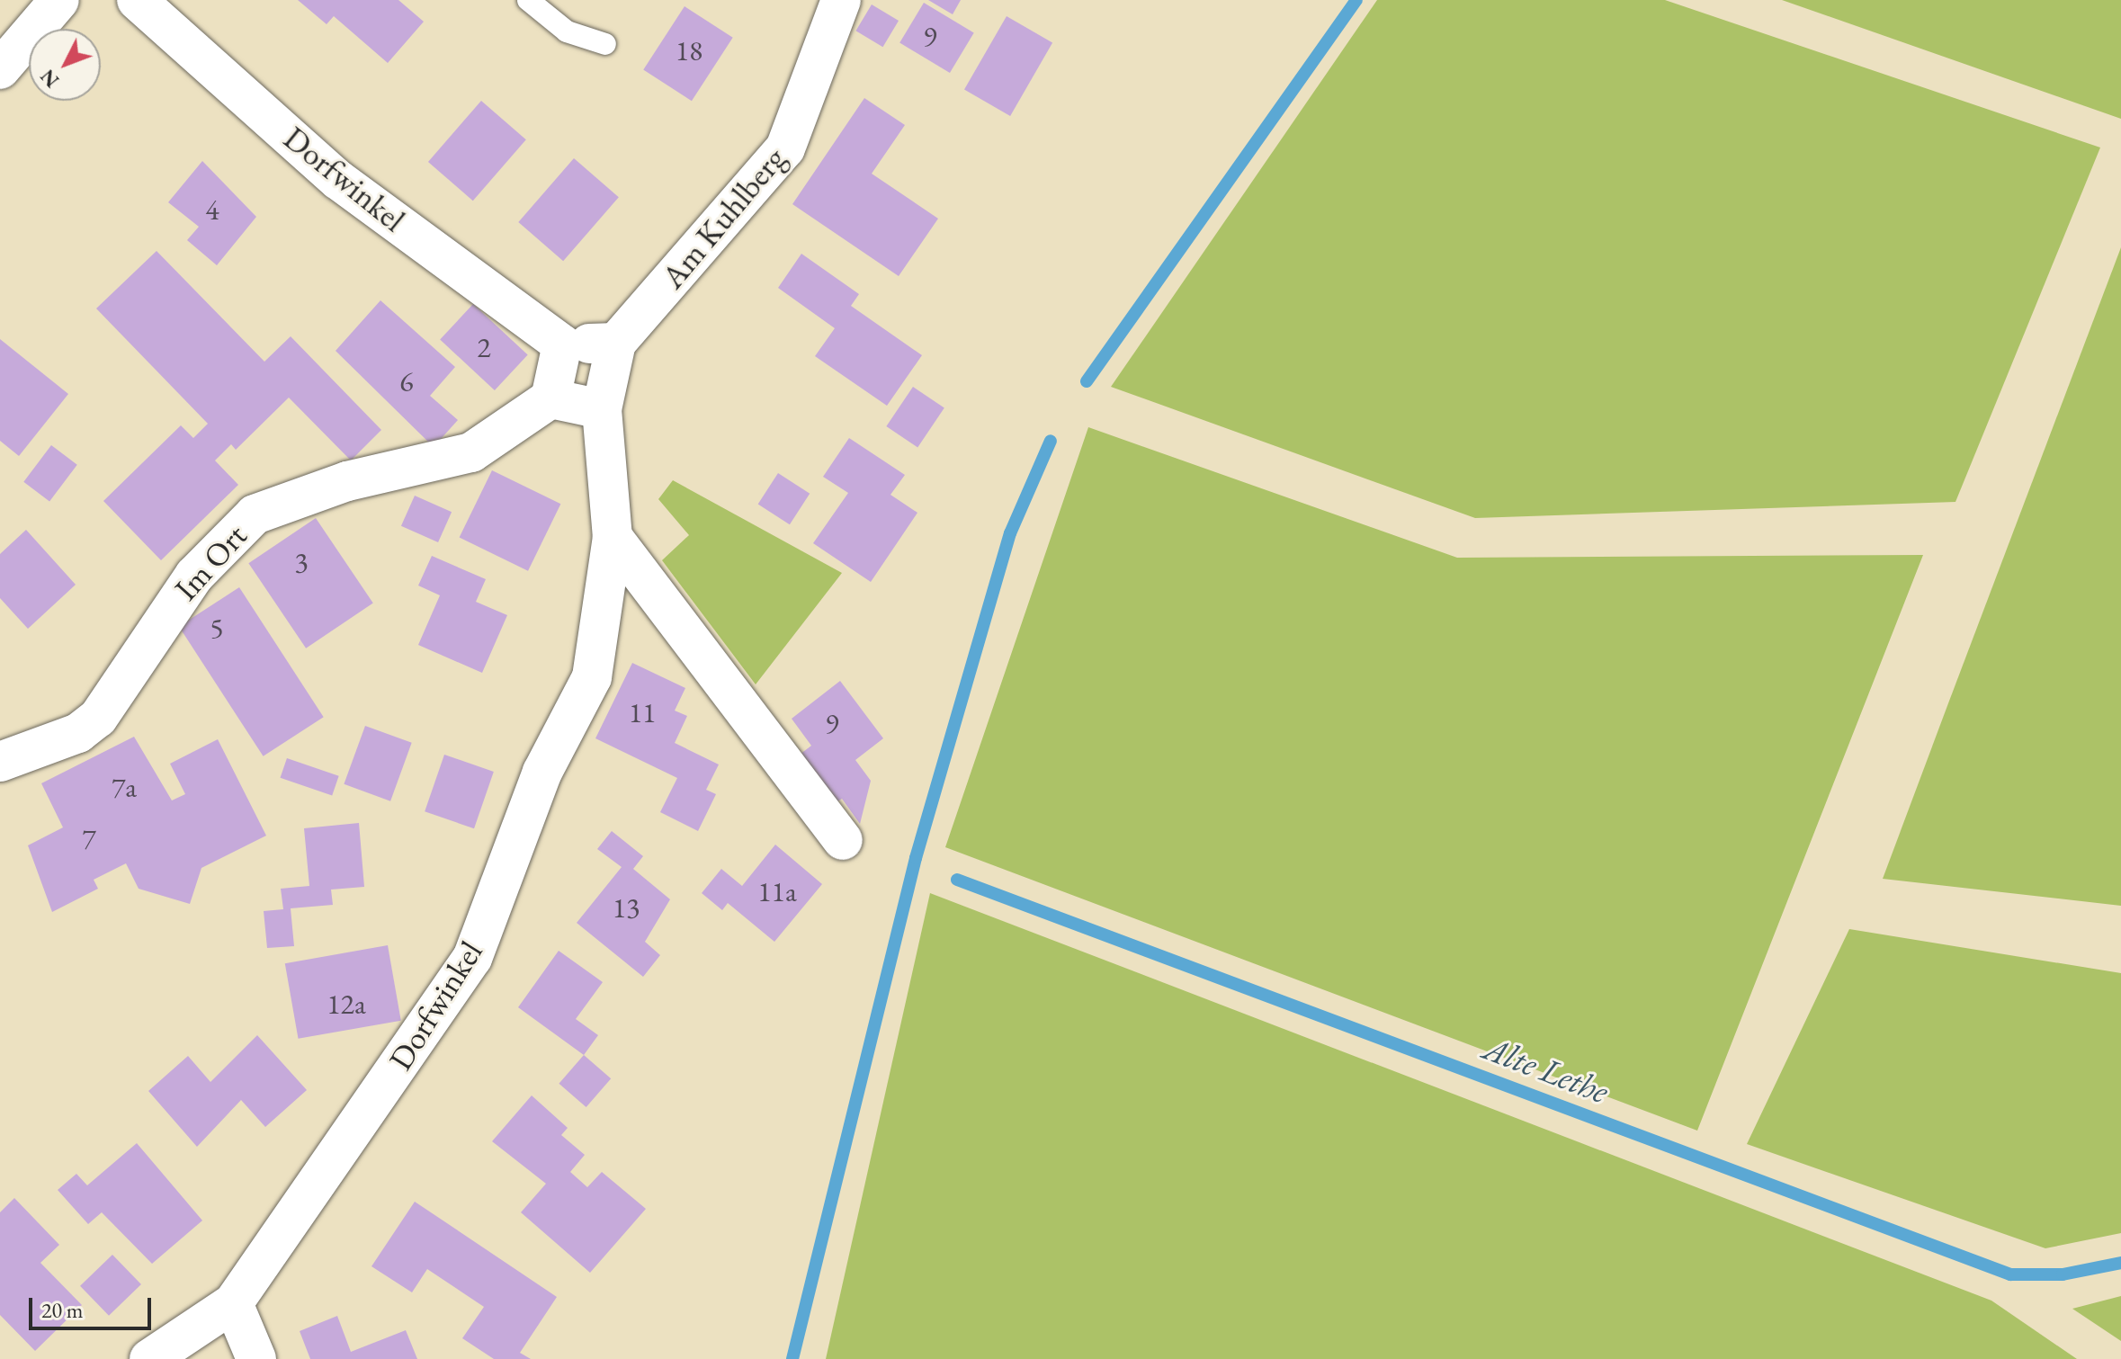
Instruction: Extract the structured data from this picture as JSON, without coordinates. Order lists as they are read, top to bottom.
{
  "streets": {
    "street": ["Dorfwinkel", "Am Kuhlberg", "Im Ort"]
  },
  "crossings": [
    ["Dorfwinkel", "Am Kuhlberg"]
  ],
  "water": ["Alte Lethe"],
  "house_numbers": [
    "9",
    "18",
    "4",
    "2",
    "6",
    "3",
    "5",
    "11",
    "9",
    "7a",
    "7",
    "11a",
    "13",
    "12a"
  ],
  "scale_bar": "20 m",
  "north": "bottom left"
}
